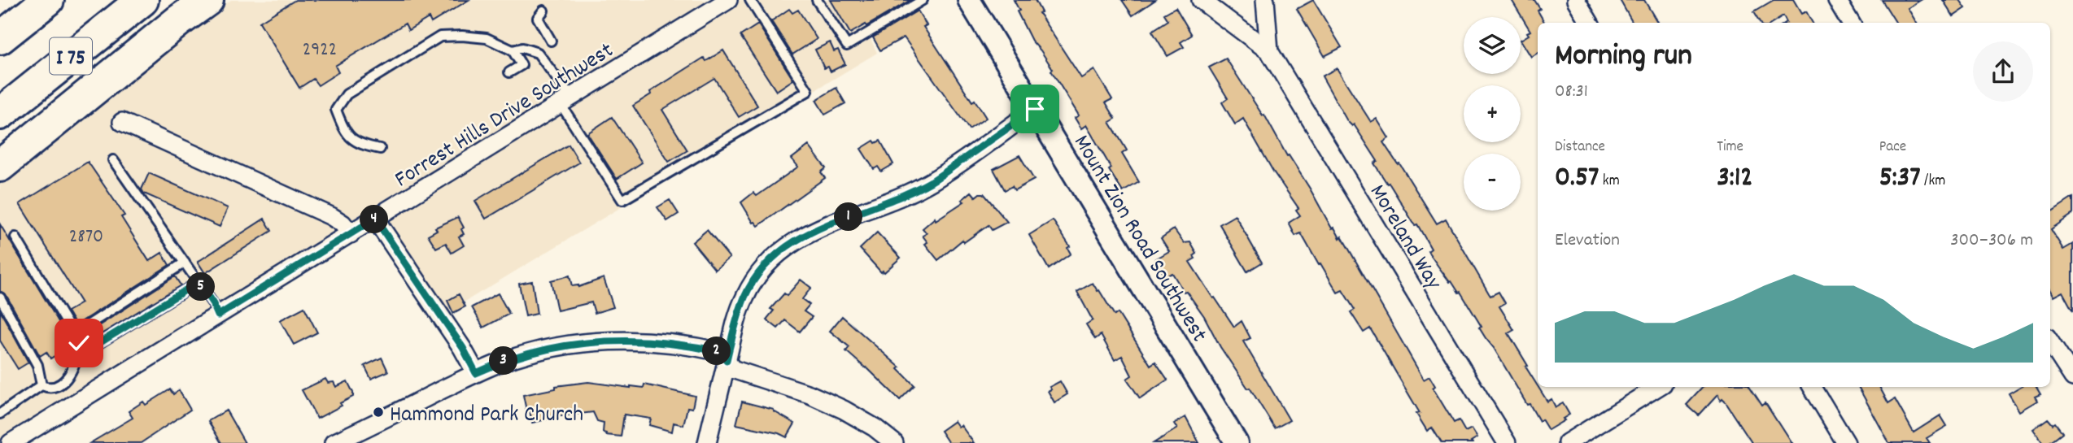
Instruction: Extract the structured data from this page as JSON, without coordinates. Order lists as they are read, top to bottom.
{
  "streets": {
    "highway": ["I 75"],
    "street": ["Forrest Hills Drive Southwest", "Moreland Way", "Mount Zion Road Southwest"]
  },
  "places": ["Hammond Park Church"],
  "house_numbers": ["2922", "2870"],
  "page": {
    "map_buttons": ["+", "−"],
    "heading": ["Morning run", "08:31"],
    "stats": [
      ["Distance", "0.57 km"],
      ["Time", "3:12"],
      ["Pace", "5:37 /km"]
    ],
    "pins": [
      "1",
      "4",
      "5",
      "2",
      "3"
    ],
    "chart": ["Elevation", "300–306 m"]
  }
}
